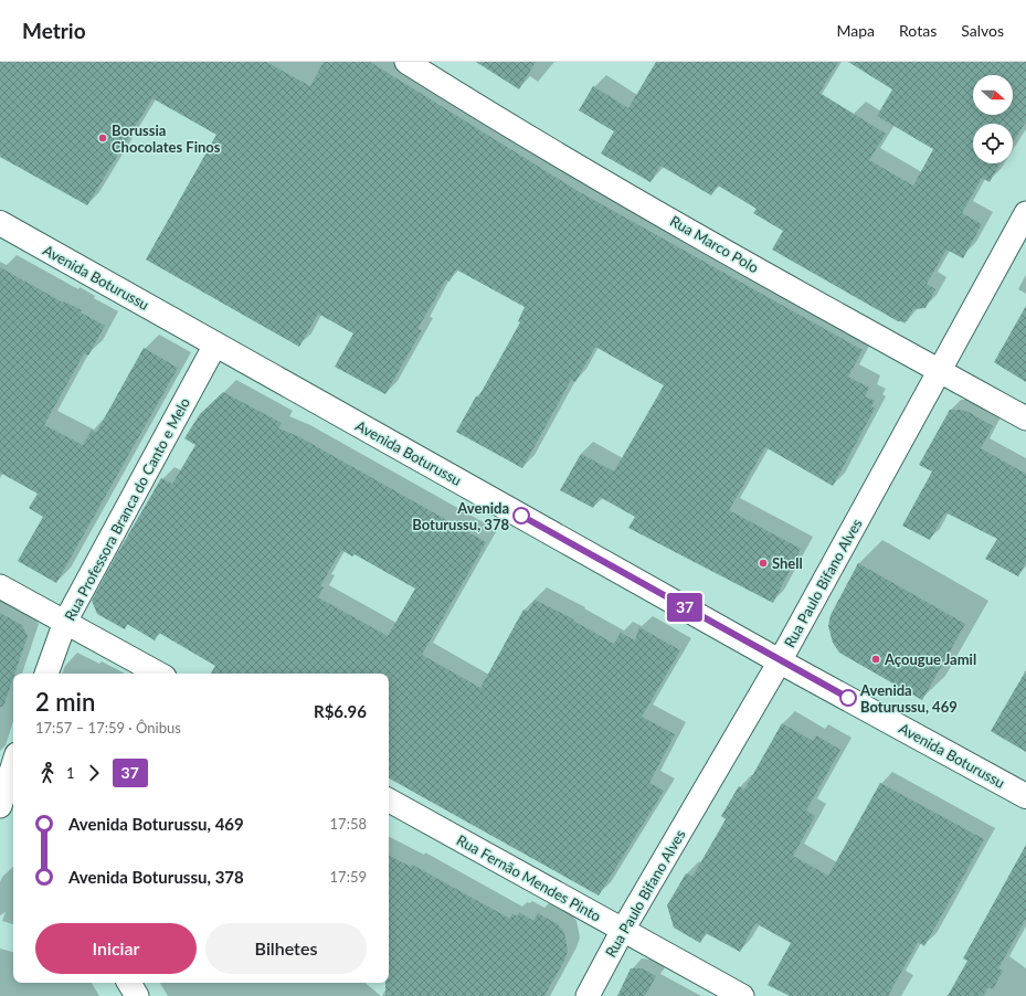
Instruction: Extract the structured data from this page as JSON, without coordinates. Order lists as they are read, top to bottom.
{
  "streets": {
    "main road": ["Avenida Boturussu"],
    "street": [
      "Rua Marco Polo",
      "Rua Professora Branca do Canto e Melo",
      "Rua Paulo Bifano Alves",
      "Rua Fernão Mendes Pinto"
    ]
  },
  "crossings": [
    ["Rua Marco Polo", "Rua Paulo Bifano Alves"],
    ["Avenida Boturussu", "Rua Professora Branca do Canto e Melo"],
    ["Avenida Boturussu", "Rua Paulo Bifano Alves"],
    ["Rua Paulo Bifano Alves", "Rua Fernão Mendes Pinto"]
  ],
  "places": [
    "Borussia Chocolates Finos",
    "Avenida Boturussu, 378",
    "Shell",
    "Açougue Jamil",
    "Avenida Boturussu, 469"
  ],
  "lines": ["bus line 37"],
  "north": "right",
  "page": {
    "header": "Metrio",
    "nav": ["Mapa", "Rotas", "Salvos"],
    "on_map": "37",
    "heading": ["2 min", "17:57 – 17:59 · Ônibus", "R$6.96"],
    "legs": ["1", "37"],
    "list": [
      {
        "name": "Avenida Boturussu, 469",
        "value": "17:58"
      },
      {
        "name": "Avenida Boturussu, 378",
        "value": "17:59"
      }
    ],
    "buttons": ["Iniciar", "Bilhetes"]
  }
}
